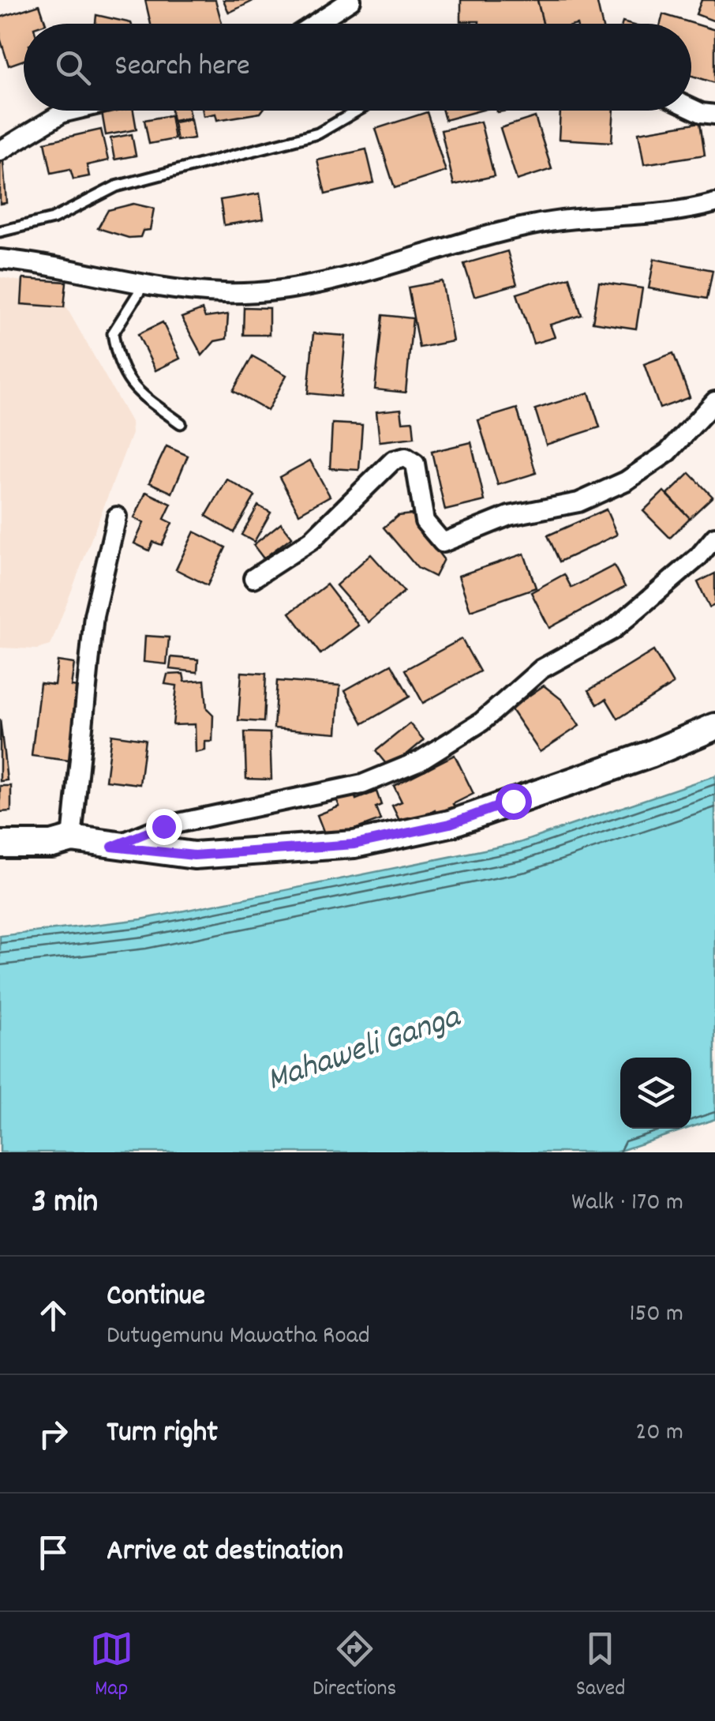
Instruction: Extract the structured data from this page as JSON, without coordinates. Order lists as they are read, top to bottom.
{
  "water": ["Mahaweli Ganga"],
  "page": {
    "search": "Search here",
    "heading": ["3 min", "Walk · 170 m"],
    "list": [
      ["Continue", "Dutugemunu Mawatha Road", "150 m"],
      ["Turn right", "20 m"],
      "Arrive at destination"
    ],
    "nav": ["Map", "Directions", "Saved"]
  }
}
